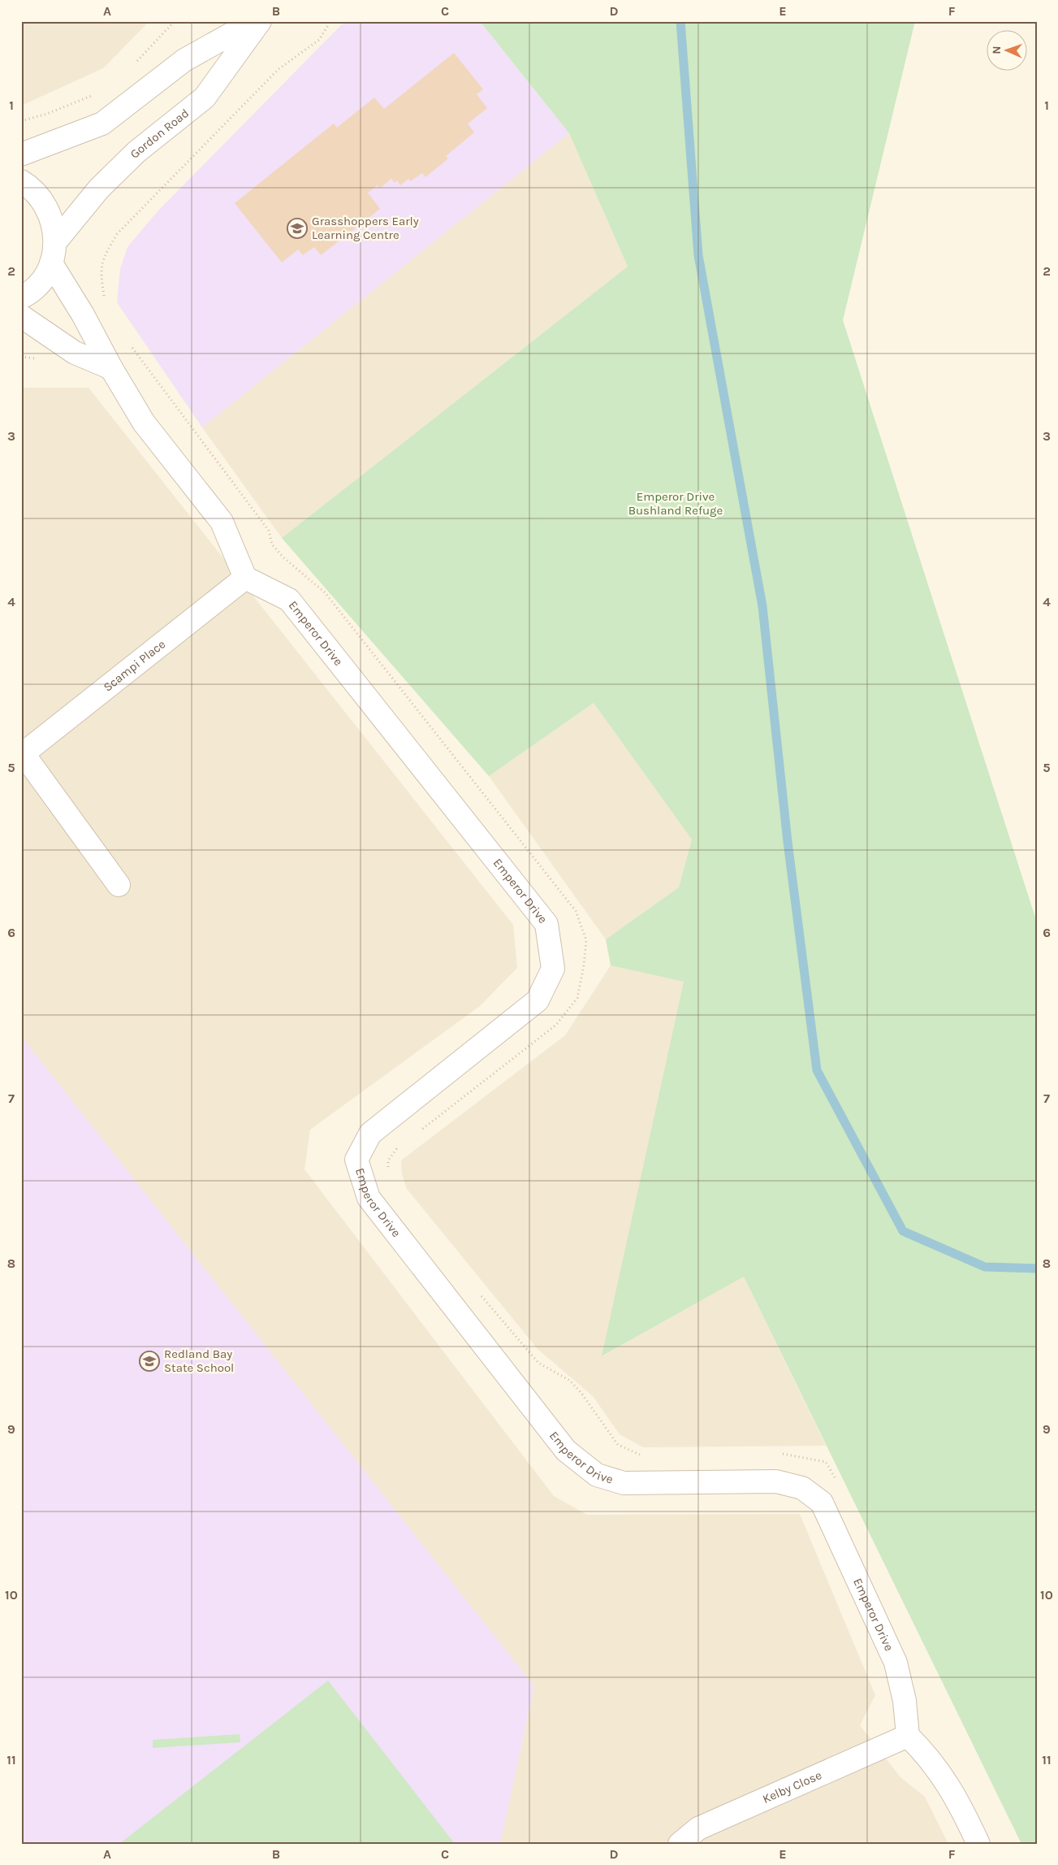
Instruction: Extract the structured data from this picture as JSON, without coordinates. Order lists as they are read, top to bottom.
{
  "streets": {
    "street": [
      "Gordon Road",
      "Emperor Drive",
      "Scampi Place",
      "Kelby Close"
    ]
  },
  "crossings": [
    ["Emperor Drive", "Scampi Place"],
    ["Emperor Drive", "Kelby Close"]
  ],
  "parks": ["Emperor Drive Bushland Refuge"],
  "places": {
    "school or university": ["Grasshoppers Early Learning Centre", "Redland Bay State School"]
  },
  "north": "left",
  "grid": {
    "columns": [
      "A",
      "B",
      "C",
      "D",
      "E",
      "F"
    ],
    "rows": [
      "1",
      "2",
      "3",
      "4",
      "5",
      "6",
      "7",
      "8",
      "9",
      "10",
      "11"
    ]
  }
}
